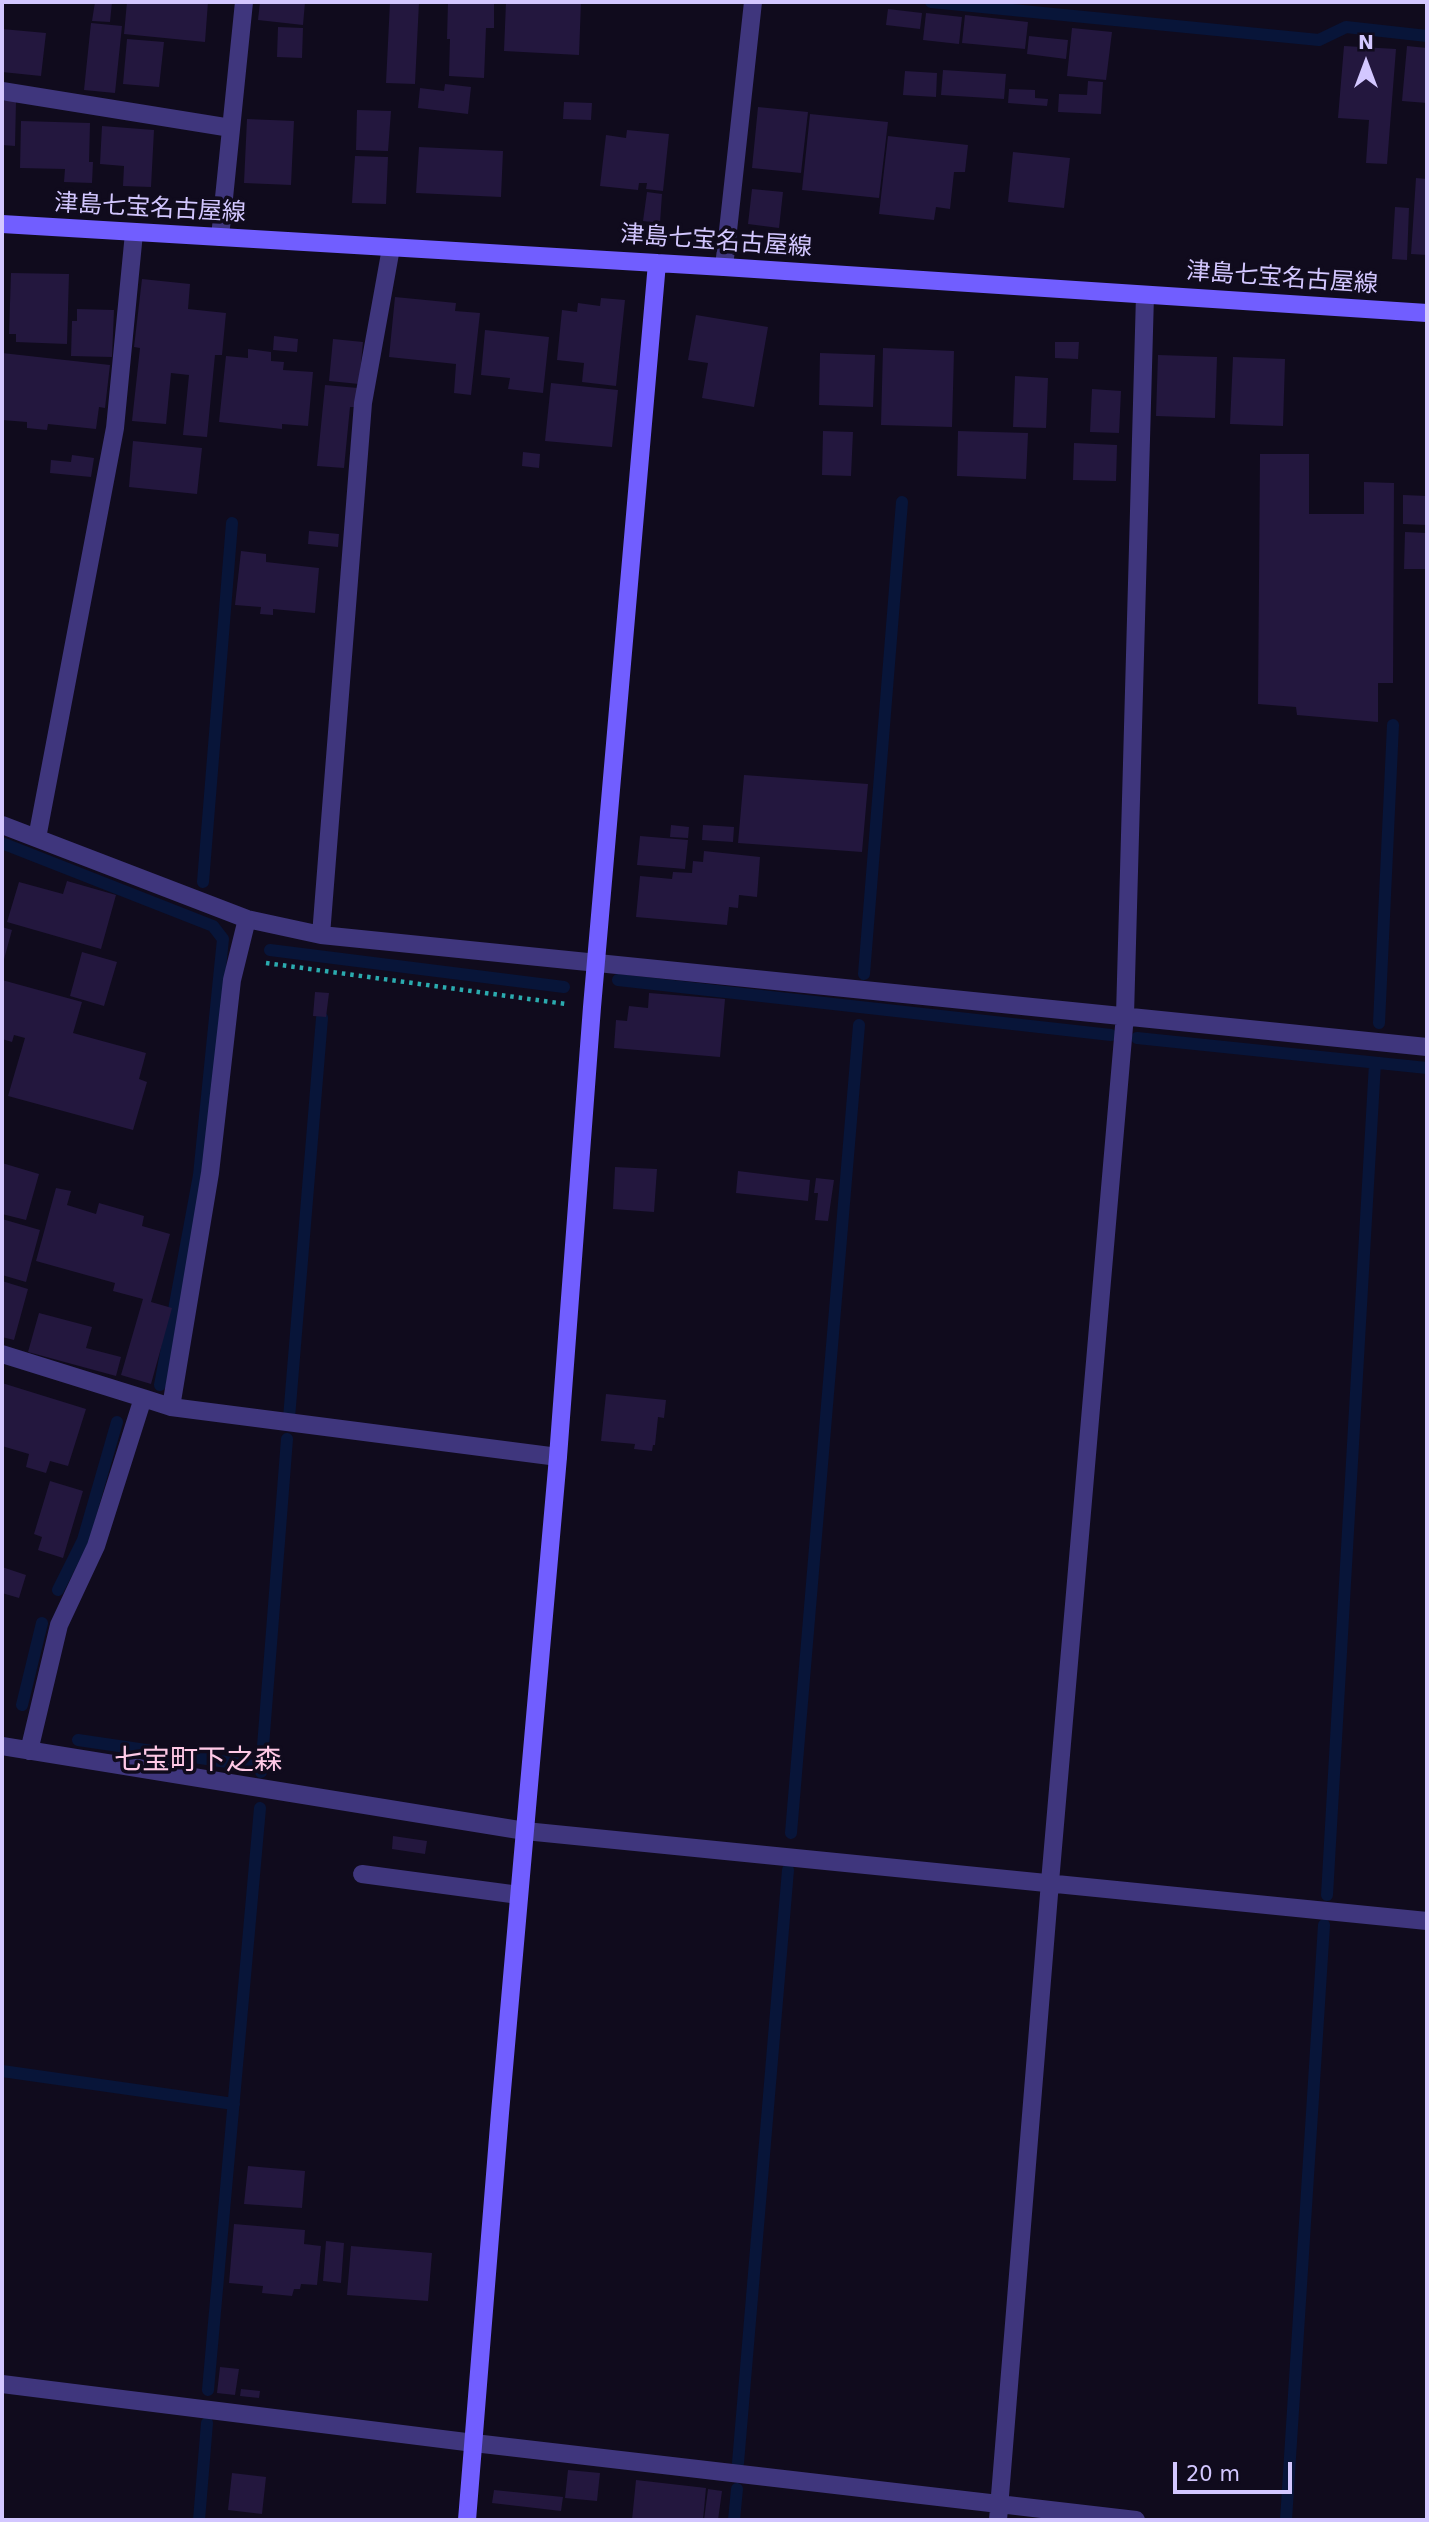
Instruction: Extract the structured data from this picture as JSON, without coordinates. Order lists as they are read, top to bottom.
{
  "streets": {
    "street": ["津島七宝名古屋線"]
  },
  "districts": ["七宝町下之森"],
  "scale_bar": "20 m",
  "north": "top"
}
